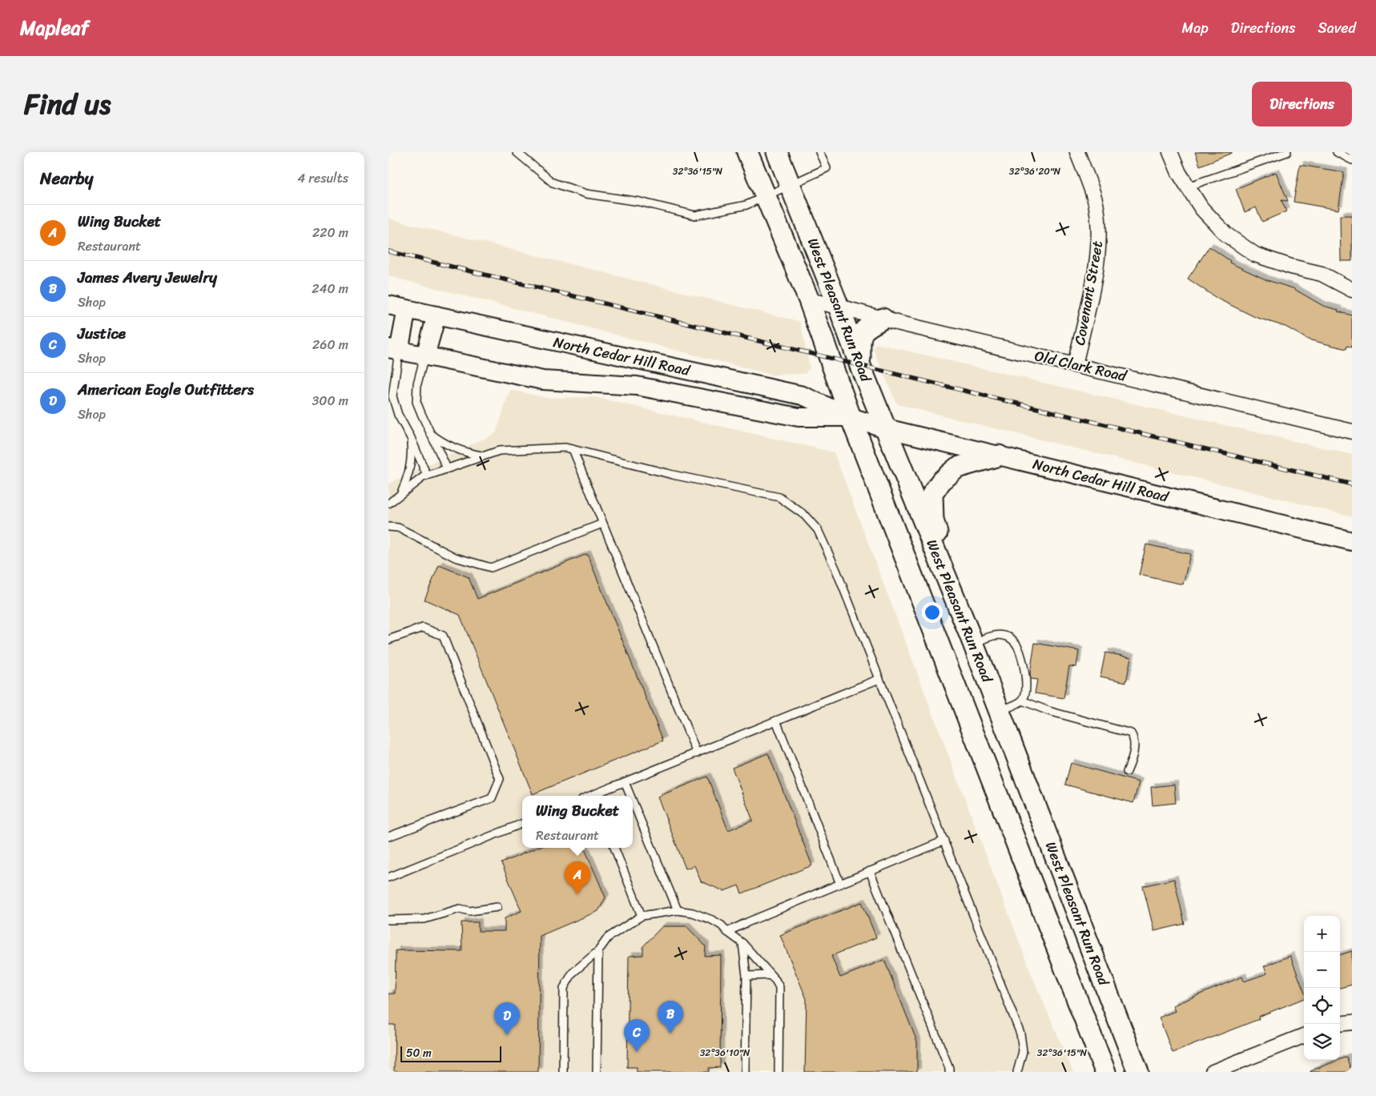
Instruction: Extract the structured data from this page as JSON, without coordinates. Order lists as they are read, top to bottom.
{
  "streets": {
    "main road": ["West Pleasant Run Road"],
    "street": ["Covenant Street", "North Cedar Hill Road", "Old Clark Road"]
  },
  "crossings": [
    ["Covenant Street", "Old Clark Road"],
    ["West Pleasant Run Road", "North Cedar Hill Road"],
    ["West Pleasant Run Road", "Old Clark Road"]
  ],
  "scale_bar": "50 m",
  "page": {
    "header": "Mapleaf",
    "nav": ["Map", "Directions", "Saved"],
    "title": "Find us",
    "buttons": "Directions",
    "heading": ["Nearby", "4 results"],
    "list": [
      {
        "mark": "A",
        "name": "Wing Bucket",
        "note": "Restaurant",
        "value": "220 m"
      },
      {
        "mark": "B",
        "name": "James Avery Jewelry",
        "note": "Shop",
        "value": "240 m"
      },
      {
        "mark": "C",
        "name": "Justice",
        "note": "Shop",
        "value": "260 m"
      },
      {
        "mark": "D",
        "name": "American Eagle Outfitters",
        "note": "Shop",
        "value": "300 m"
      }
    ],
    "popup": ["Wing Bucket", "Restaurant"],
    "pins": [
      "A",
      "B",
      "D",
      "C"
    ],
    "map_buttons": ["+", "−"],
    "scale": "50 m"
  },
  "coordinates": ["32°36'15\"N", "32°36'20\"N", "32°36'10\"N"]
}
